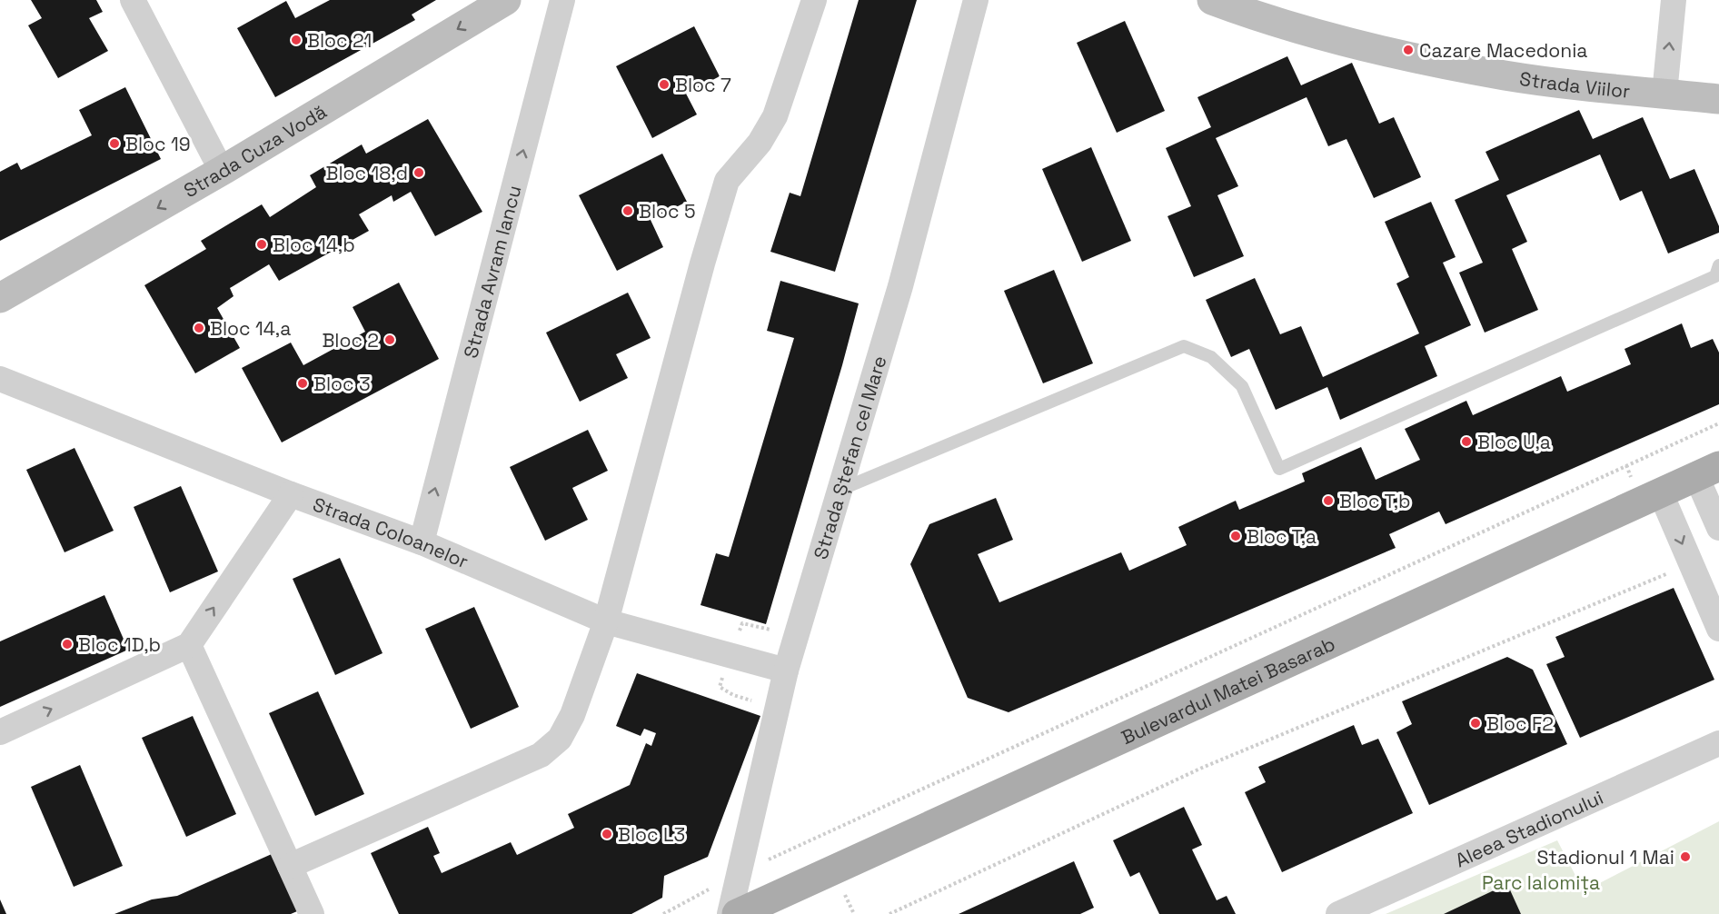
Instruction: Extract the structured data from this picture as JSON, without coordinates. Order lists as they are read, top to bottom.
{
  "streets": {
    "main road": ["Bulevardul Matei Basarab"],
    "street": [
      "Strada Viilor",
      "Strada Cuza Vodă",
      "Strada Avram Iancu",
      "Strada Ștefan cel Mare",
      "Strada Coloanelor",
      "Aleea Stadionului"
    ]
  },
  "crossings": [
    ["Strada Avram Iancu", "Strada Coloanelor"],
    ["Strada Ștefan cel Mare", "Strada Coloanelor"]
  ],
  "one_way": ["Strada Cuza Vodă"],
  "parks": ["Parc Ialomița"],
  "places": [
    "Bloc 21",
    "Cazare Macedonia",
    "Bloc 7",
    "Bloc 19",
    "Bloc 18,d",
    "Bloc 5",
    "Bloc 14,b",
    "Bloc 14,a",
    "Bloc 2",
    "Bloc 3",
    "Bloc U,a",
    "Bloc T,b",
    "Bloc T,a",
    "Bloc 1D,b",
    "Bloc F2",
    "Bloc L3",
    "Stadionul 1 Mai"
  ]
}
